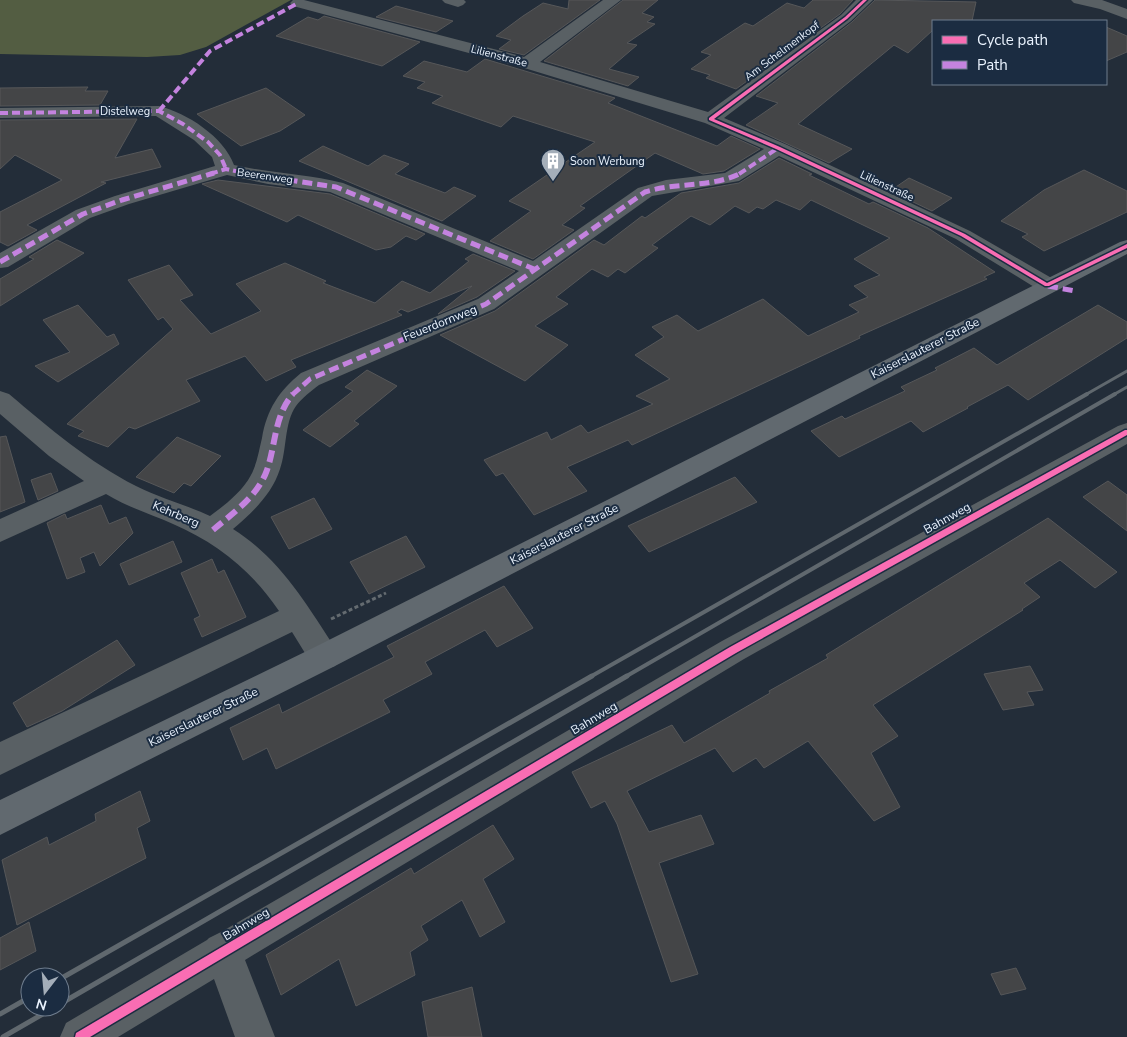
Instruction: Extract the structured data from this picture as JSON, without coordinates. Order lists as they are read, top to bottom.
{
  "streets": {
    "main road": ["Kaiserslauterer Straße"],
    "street": [
      "Am Schelmenkopf",
      "Lilienstraße",
      "Distelweg",
      "Beerenweg",
      "Feuerdornweg",
      "Kehrberg",
      "Bahnweg"
    ]
  },
  "crossings": [
    ["Am Schelmenkopf", "Lilienstraße"],
    ["Lilienstraße", "Feuerdornweg"],
    ["Lilienstraße", "Kaiserslauterer Straße"],
    ["Distelweg", "Beerenweg"],
    ["Beerenweg", "Feuerdornweg"],
    ["Feuerdornweg", "Kehrberg"],
    ["Kaiserslauterer Straße", "Kehrberg"]
  ],
  "places": {
    "building": ["Soon Werbung"]
  },
  "legend": ["Cycle path", "Path"],
  "north": "bottom"
}
